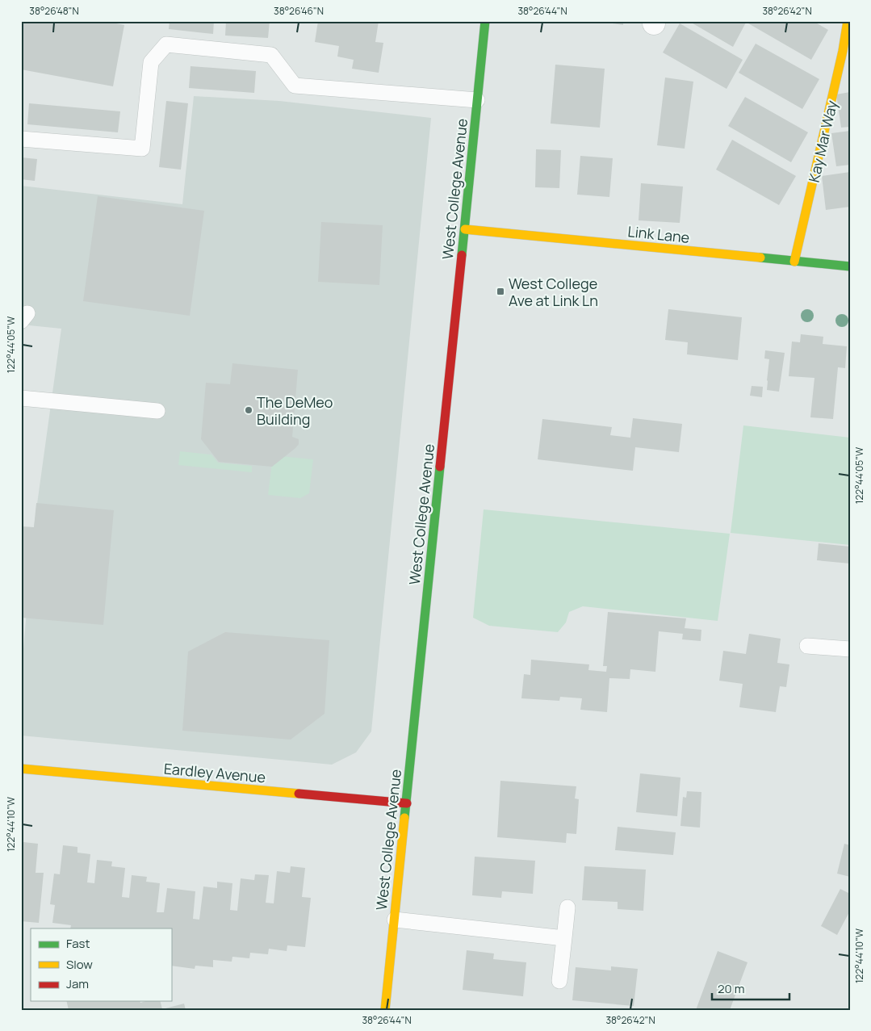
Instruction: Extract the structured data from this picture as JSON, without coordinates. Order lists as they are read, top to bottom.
{
  "streets": {
    "street": [
      "Kay Mar Way",
      "West College Avenue",
      "Link Lane",
      "Eardley Avenue"
    ]
  },
  "crossings": [
    ["Kay Mar Way", "Link Lane"],
    ["West College Avenue", "Link Lane"],
    ["West College Avenue", "Eardley Avenue"]
  ],
  "places": {
    "transit": ["West College Ave at Link Ln"],
    "other": ["The DeMeo Building"]
  },
  "legend": ["Fast", "Slow", "Jam"],
  "scale_bar": "20 m",
  "coordinates": [
    "38°26'48\"N",
    "38°26'46\"N",
    "38°26'44\"N",
    "38°26'42\"N",
    "122°44'05\"W",
    "122°44'10\"W"
  ]
}
